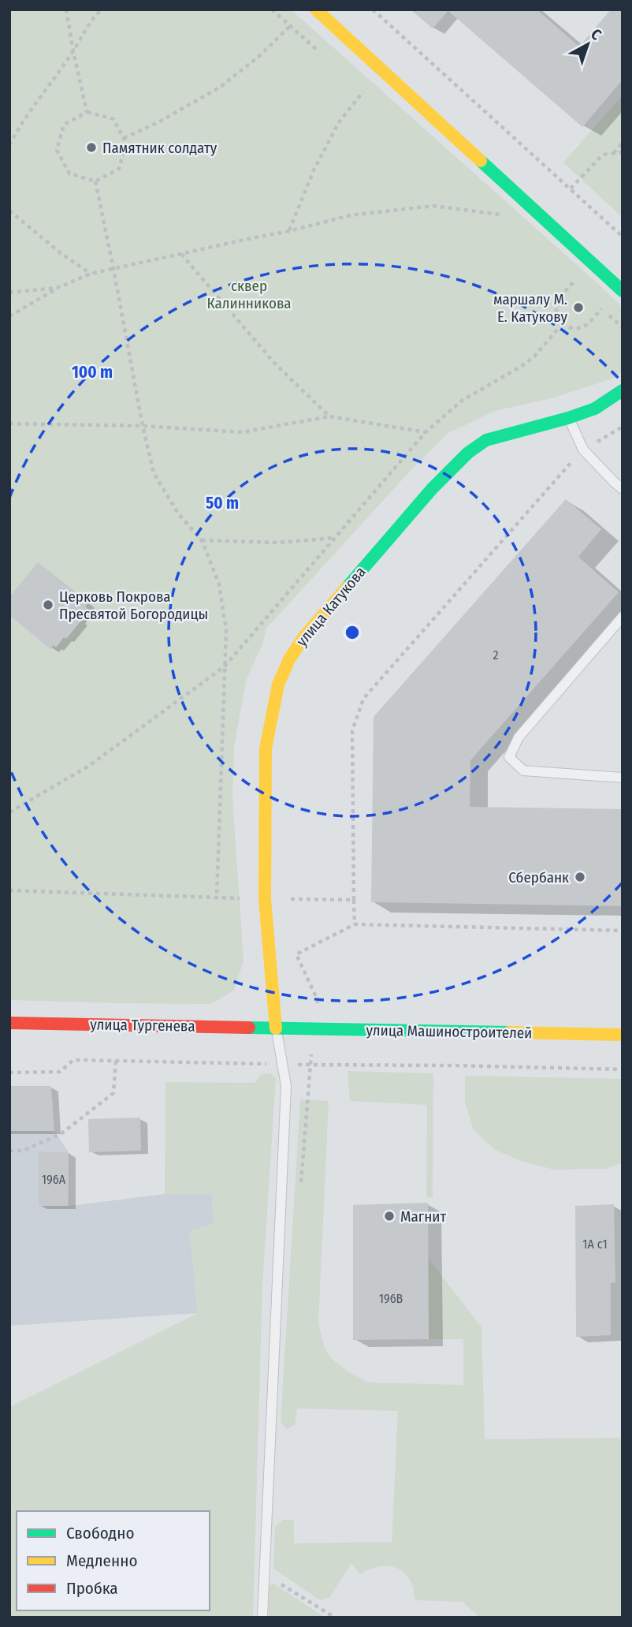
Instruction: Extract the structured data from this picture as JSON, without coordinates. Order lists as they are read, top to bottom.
{
  "streets": {
    "street": ["улица Катукова", "улица Тургенева", "улица Машиностроителей"]
  },
  "crossings": [
    ["улица Катукова", "улица Тургенева"],
    ["улица Катукова", "улица Машиностроителей"],
    ["улица Тургенева", "улица Машиностроителей"]
  ],
  "parks": ["сквер Калинникова"],
  "places": [
    "Памятник солдату",
    "маршалу М. Е. Катукову",
    "Церковь Покрова Пресвятой Богородицы",
    "Сбербанк",
    "Магнит"
  ],
  "house_numbers": [
    "2",
    "196А",
    "1А с1",
    "196В"
  ],
  "legend": ["Свободно", "Медленно", "Пробка"],
  "north": "top right",
  "rings": ["100 m", "50 m"]
}
